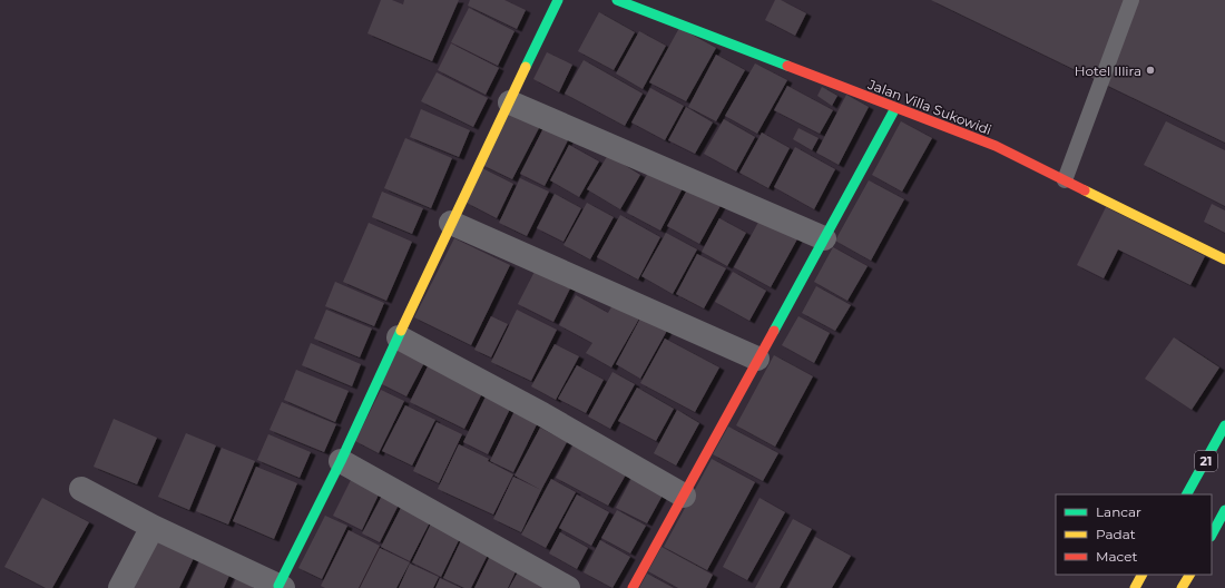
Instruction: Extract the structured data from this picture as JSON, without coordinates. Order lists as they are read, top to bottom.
{
  "streets": {
    "main road": ["Jalan Villa Sukowidi", "21"]
  },
  "places": ["Hotel Illira"],
  "legend": ["Lancar", "Padat", "Macet"]
}
